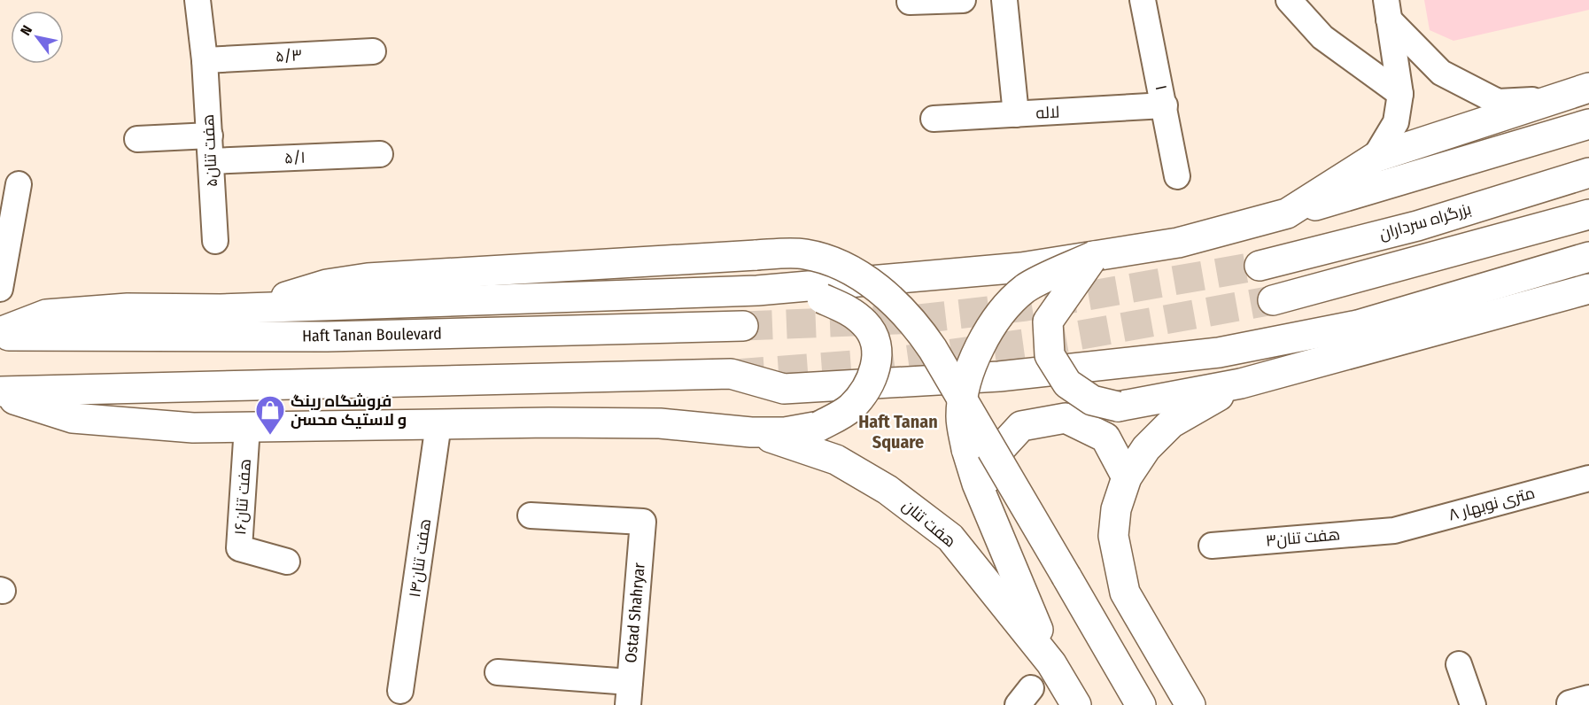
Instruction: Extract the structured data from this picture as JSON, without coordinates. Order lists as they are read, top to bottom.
{
  "streets": {
    "main road": ["بزرگراه سرداران", "Haft Tanan Boulevard", "هفت تنان"],
    "street": [
      "۵/۳",
      "۱",
      "لاله ‍",
      "هفت تنان۵",
      "۵/۱",
      "هفت تنان۱۶",
      "۸ متری نوبهار",
      "هفت تنان۳",
      "هفت تنان۱۴",
      "Ostad Shahryar"
    ]
  },
  "crossings": [
    ["۵/۳", "هفت تنان۵"],
    ["۱", "لاله ‍"],
    ["هفت تنان۵", "۵/۱"],
    ["۸ متری نوبهار", "هفت تنان۳"]
  ],
  "districts": ["Haft Tanan Square"],
  "places": {
    "shop": ["فروشگاه رینگ و لاستیک محسن"]
  },
  "north": "top left"
}
